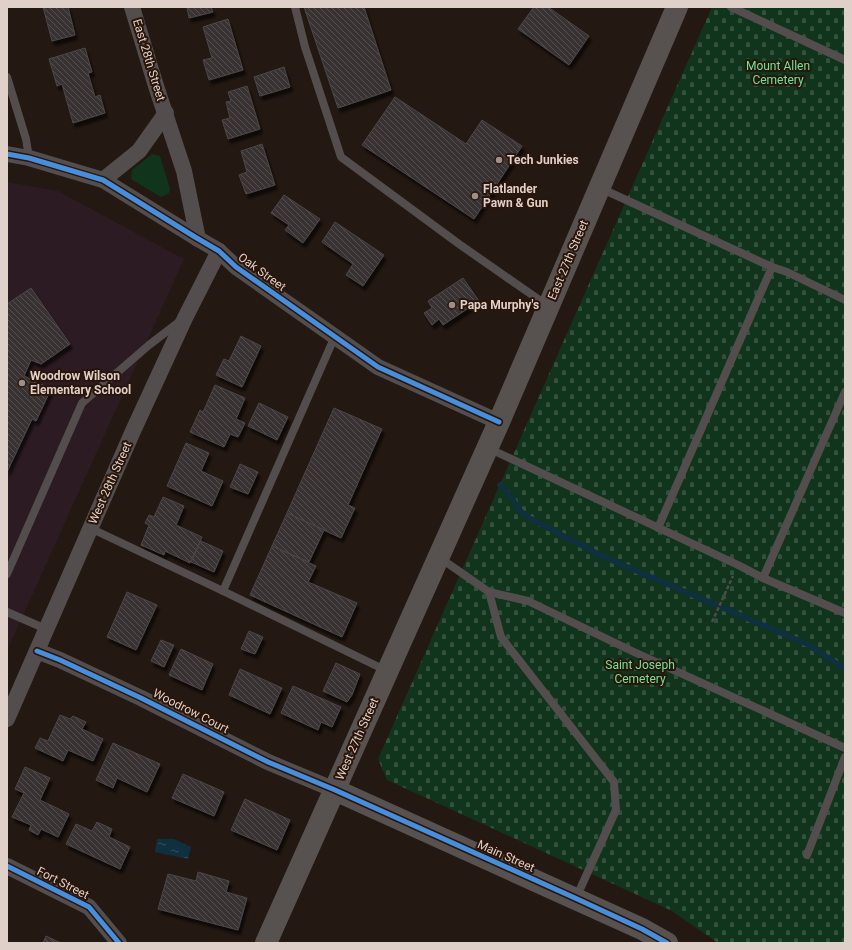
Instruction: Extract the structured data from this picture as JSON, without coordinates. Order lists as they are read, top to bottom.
{
  "streets": {
    "main road": ["East 27th Street", "West 27th Street", "Main Street"],
    "street": [
      "East 28th Street",
      "Oak Street",
      "West 28th Street",
      "Woodrow Court",
      "Fort Street"
    ]
  },
  "crossings": [
    ["East 28th Street", "Oak Street"],
    ["East 27th Street", "Oak Street"],
    ["East 27th Street", "West 27th Street"],
    ["Oak Street", "West 28th Street"],
    ["West 28th Street", "Woodrow Court"],
    ["Woodrow Court", "West 27th Street"],
    ["Woodrow Court", "Main Street"],
    ["West 27th Street", "Main Street"]
  ],
  "parks": ["Mount Allen Cemetery", "Saint Joseph Cemetery"],
  "places": [
    "Tech Junkies",
    "Flatlander Pawn & Gun",
    "Papa Murphy's",
    "Woodrow Wilson Elementary School"
  ]
}
